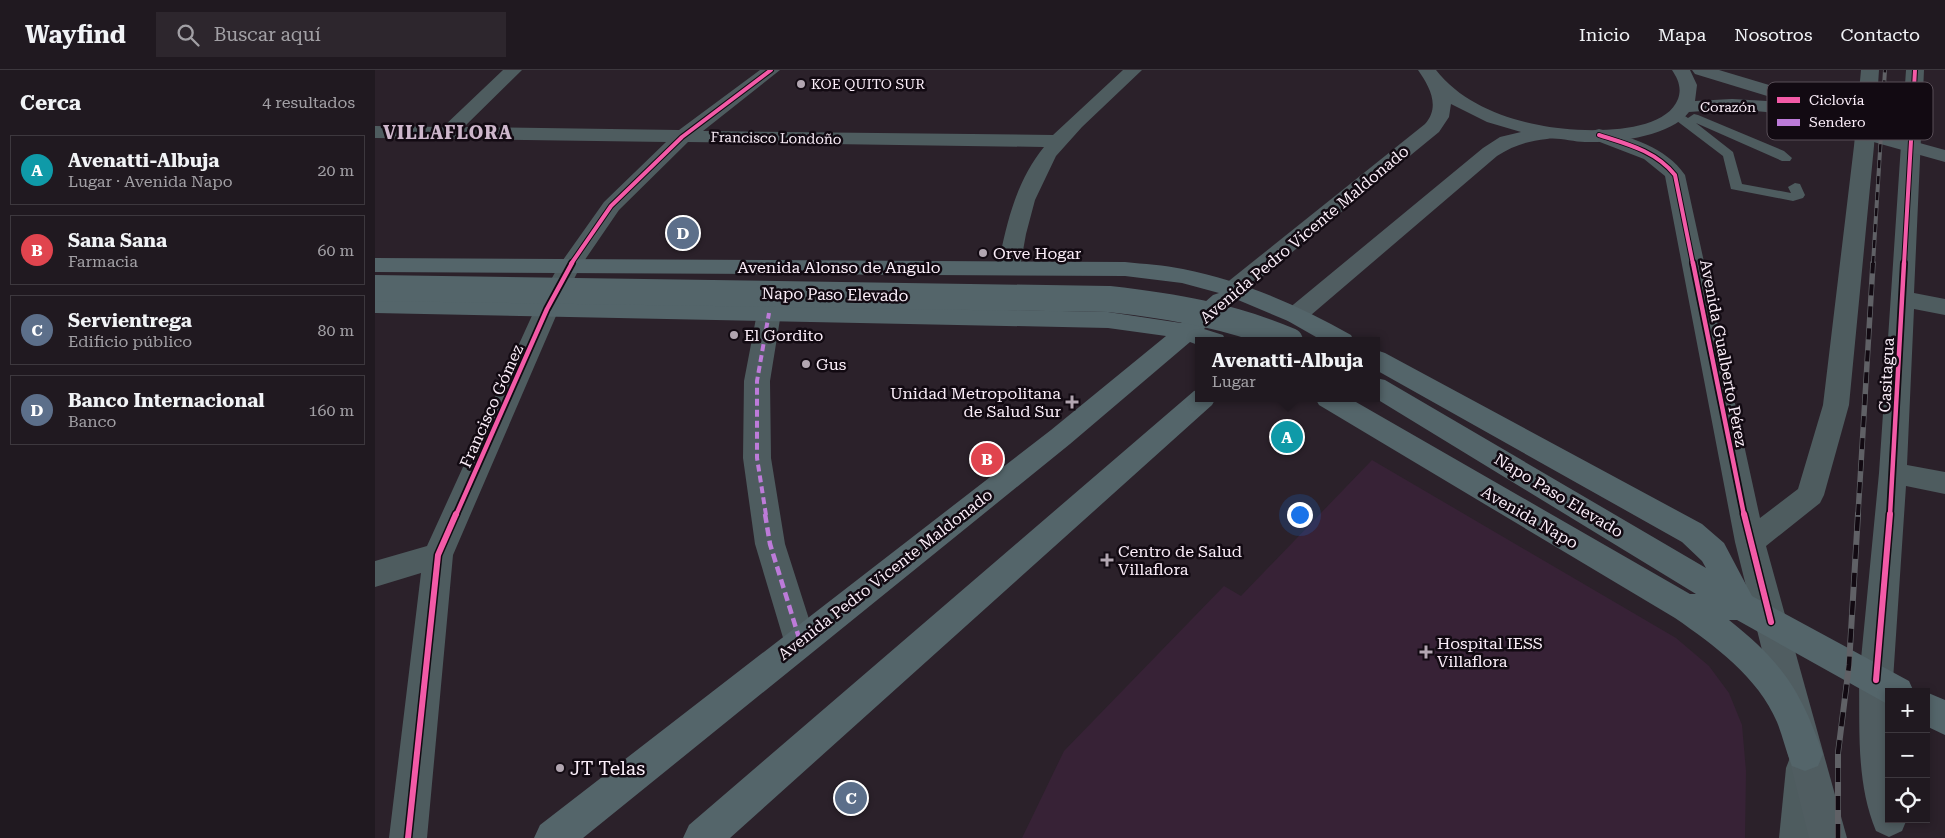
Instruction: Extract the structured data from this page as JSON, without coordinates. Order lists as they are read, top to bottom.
{
  "streets": {
    "main road": [
      "Corazón",
      "Avenida Pedro Vicente Maldonado",
      "Avenida Alonso de Angulo",
      "Napo Paso Elevado",
      "Avenida Gualberto Pérez",
      "Avenida Napo"
    ],
    "street": ["Francisco Londoño", "Casitagua", "Francisco Gómez"]
  },
  "crossings": [
    ["Francisco Londoño", "Francisco Gómez"],
    ["Avenida Pedro Vicente Maldonado", "Avenida Alonso de Angulo"],
    ["Avenida Alonso de Angulo", "Francisco Gómez"],
    ["Avenida Gualberto Pérez", "Avenida Napo"]
  ],
  "districts": ["VILLAFLORA"],
  "places": {
    "other": [
      "KOE QUITO SUR",
      "Orve Hogar",
      "El Gordito",
      "Gus",
      "JT Telas"
    ],
    "health": ["Unidad Metropolitana de Salud Sur", "Centro de Salud Villaflora", "Hospital IESS Villaflora"]
  },
  "legend": ["Ciclovía", "Sendero"],
  "page": {
    "header": "Wayfind",
    "search": "Buscar aquí",
    "nav": [
      "Inicio",
      "Mapa",
      "Nosotros",
      "Contacto"
    ],
    "heading": ["Cerca", "4 resultados"],
    "list": [
      {
        "mark": "A",
        "name": "Avenatti-Albuja",
        "note": "Lugar · Avenida Napo",
        "value": "20 m"
      },
      {
        "mark": "B",
        "name": "Sana Sana",
        "note": "Farmacia",
        "value": "60 m"
      },
      {
        "mark": "C",
        "name": "Servientrega",
        "note": "Edificio público",
        "value": "80 m"
      },
      {
        "mark": "D",
        "name": "Banco Internacional",
        "note": "Banco",
        "value": "160 m"
      }
    ],
    "pins": [
      "D",
      "A",
      "B",
      "C"
    ],
    "popup": ["Avenatti-Albuja", "Lugar"],
    "map_buttons": ["+", "−"]
  }
}
